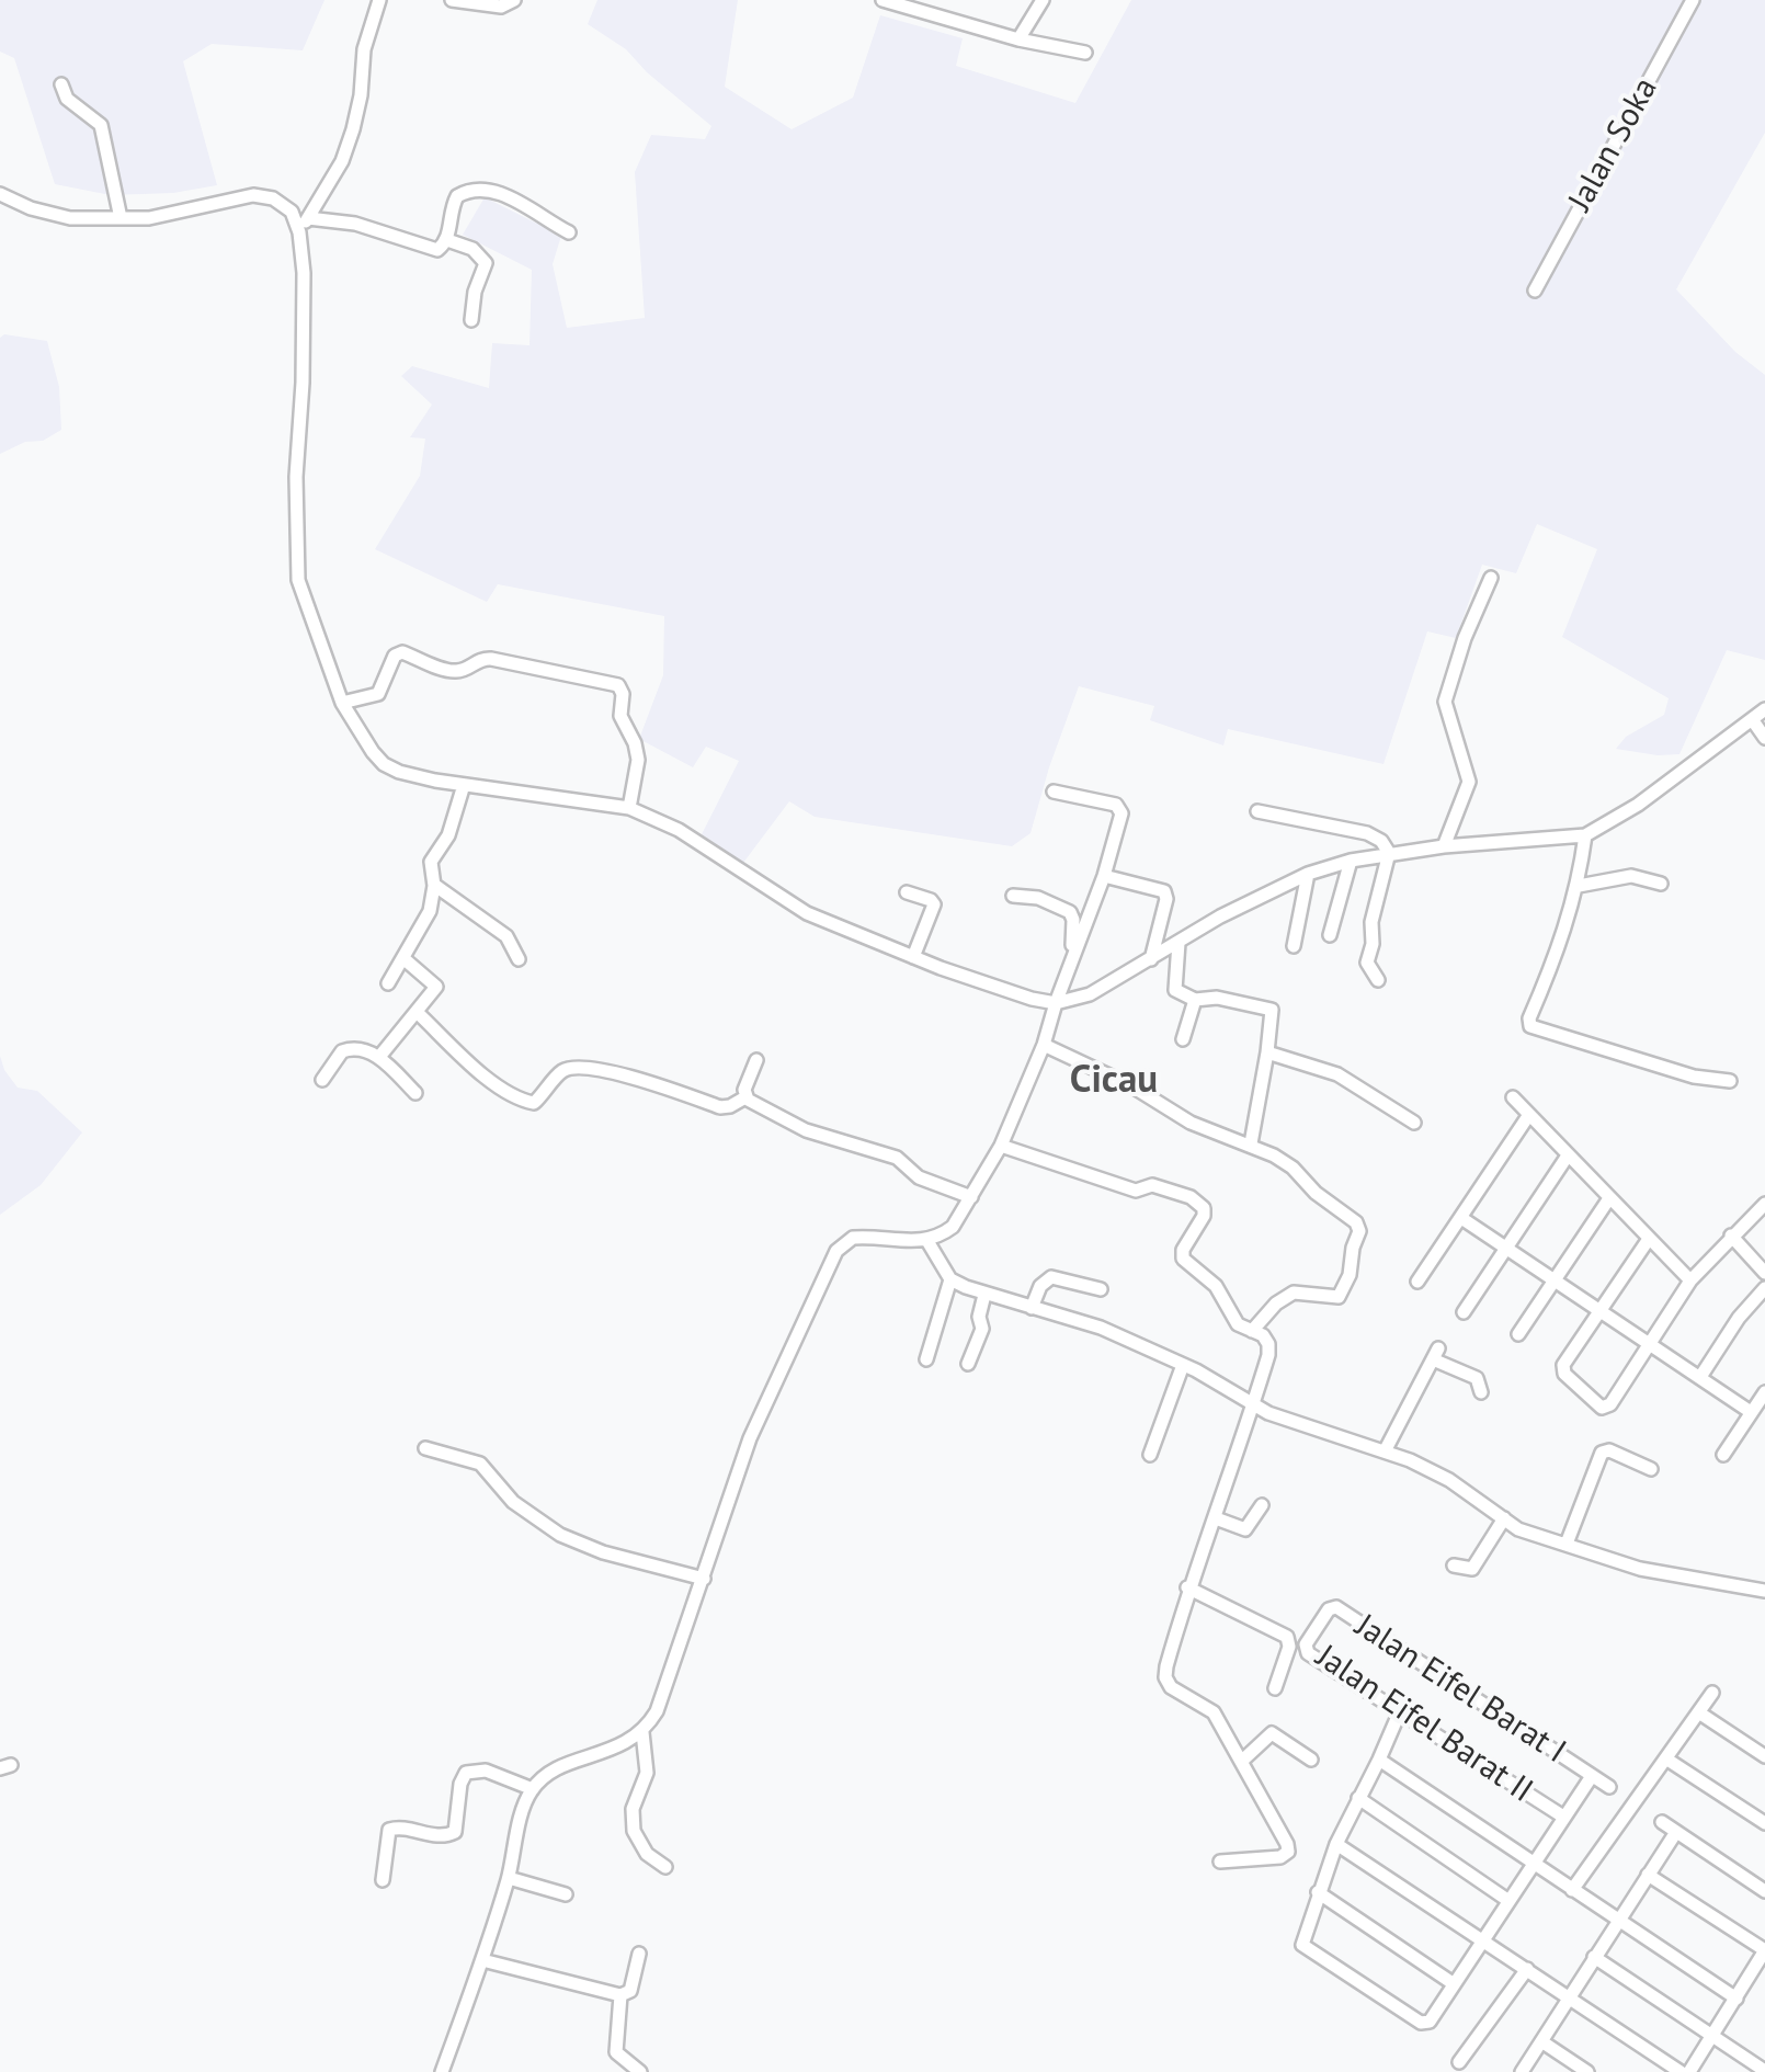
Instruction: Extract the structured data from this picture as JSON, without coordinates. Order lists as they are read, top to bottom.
{
  "streets": {
    "street": ["Jalan Soka", "Jalan Eifel Barat I", "Jalan Eifel Barat II"]
  },
  "crossings": [
    ["Jalan Eifel Barat I", "Jalan Eifel Barat II"]
  ],
  "districts": ["Cicau"]
}
